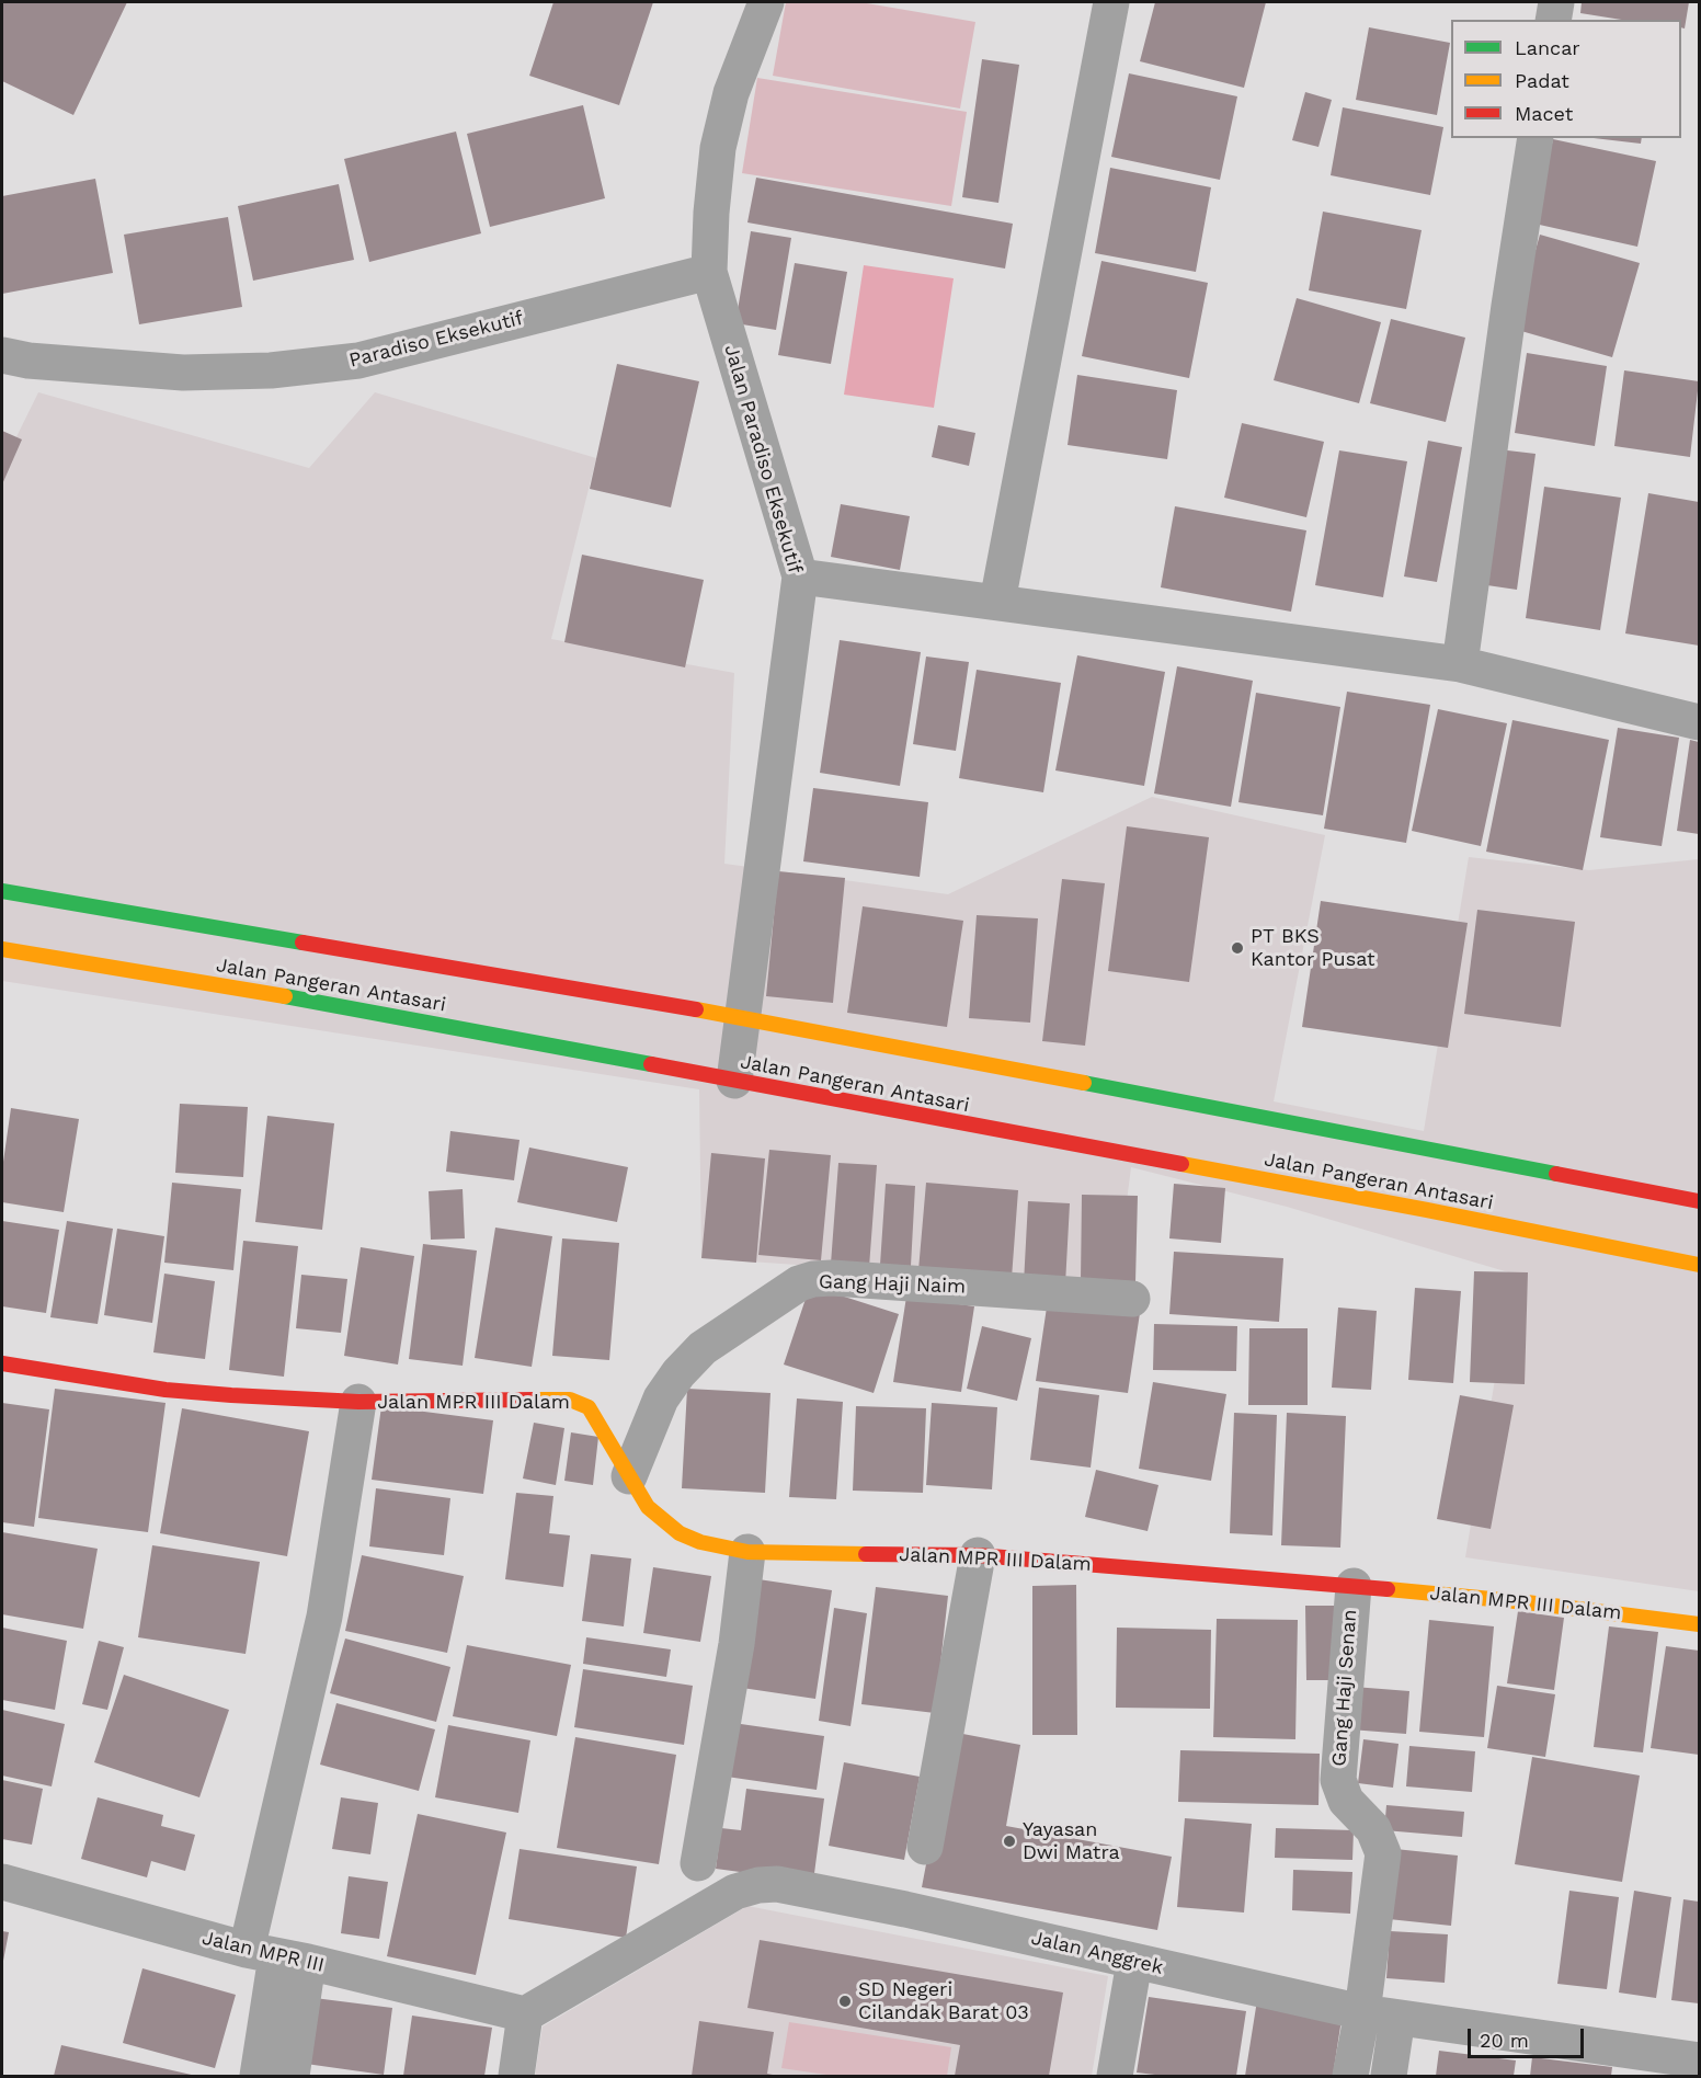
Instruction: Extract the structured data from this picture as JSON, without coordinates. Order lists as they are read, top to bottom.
{
  "streets": {
    "main road": ["Jalan Pangeran Antasari", "Jalan MPR III Dalam"],
    "street": [
      "Paradiso Eksekutif",
      "Jalan Paradiso Eksekutif",
      "Gang Haji Naim",
      "Gang Haji Senan",
      "Jalan MPR III",
      "Jalan Anggrek"
    ]
  },
  "crossings": [
    ["Paradiso Eksekutif", "Jalan Paradiso Eksekutif"],
    ["Jalan Paradiso Eksekutif", "Jalan Pangeran Antasari"],
    ["Gang Haji Naim", "Jalan MPR III Dalam"],
    ["Jalan MPR III Dalam", "Gang Haji Senan"],
    ["Jalan MPR III Dalam", "Jalan MPR III"],
    ["Gang Haji Senan", "Jalan Anggrek"],
    ["Jalan MPR III", "Jalan Anggrek"]
  ],
  "places": ["PT BKS Kantor Pusat", "Yayasan Dwi Matra", "SD Negeri Cilandak Barat 03"],
  "legend": ["Lancar", "Padat", "Macet"],
  "scale_bar": "20 m"
}
